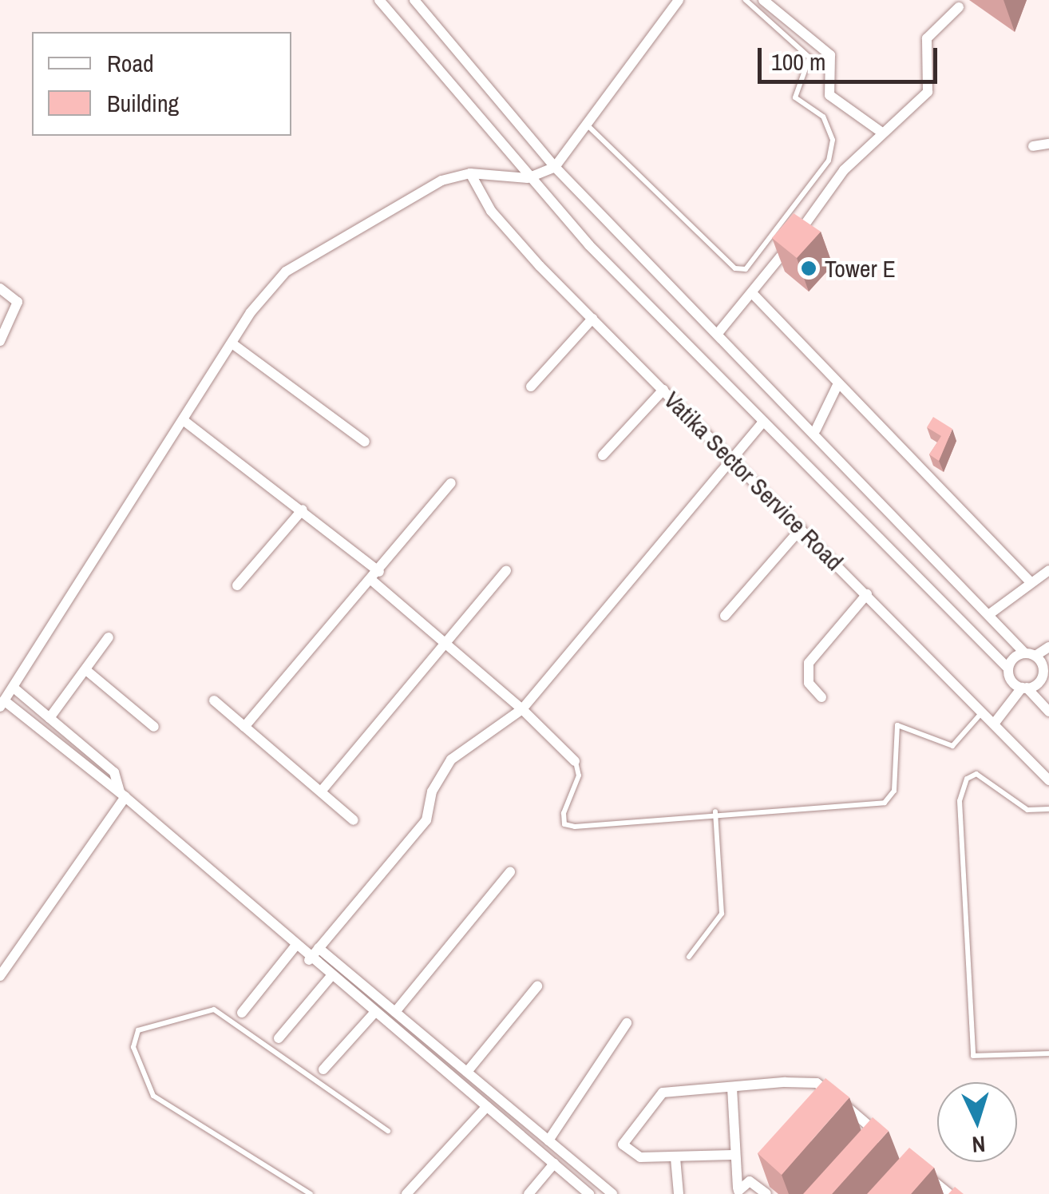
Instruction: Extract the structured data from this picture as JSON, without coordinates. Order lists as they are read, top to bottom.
{
  "streets": {
    "street": ["Vatika Sector Service Road"]
  },
  "places": ["Tower E"],
  "legend": ["Road", "Building"],
  "scale_bar": "100 m",
  "north": "bottom"
}
